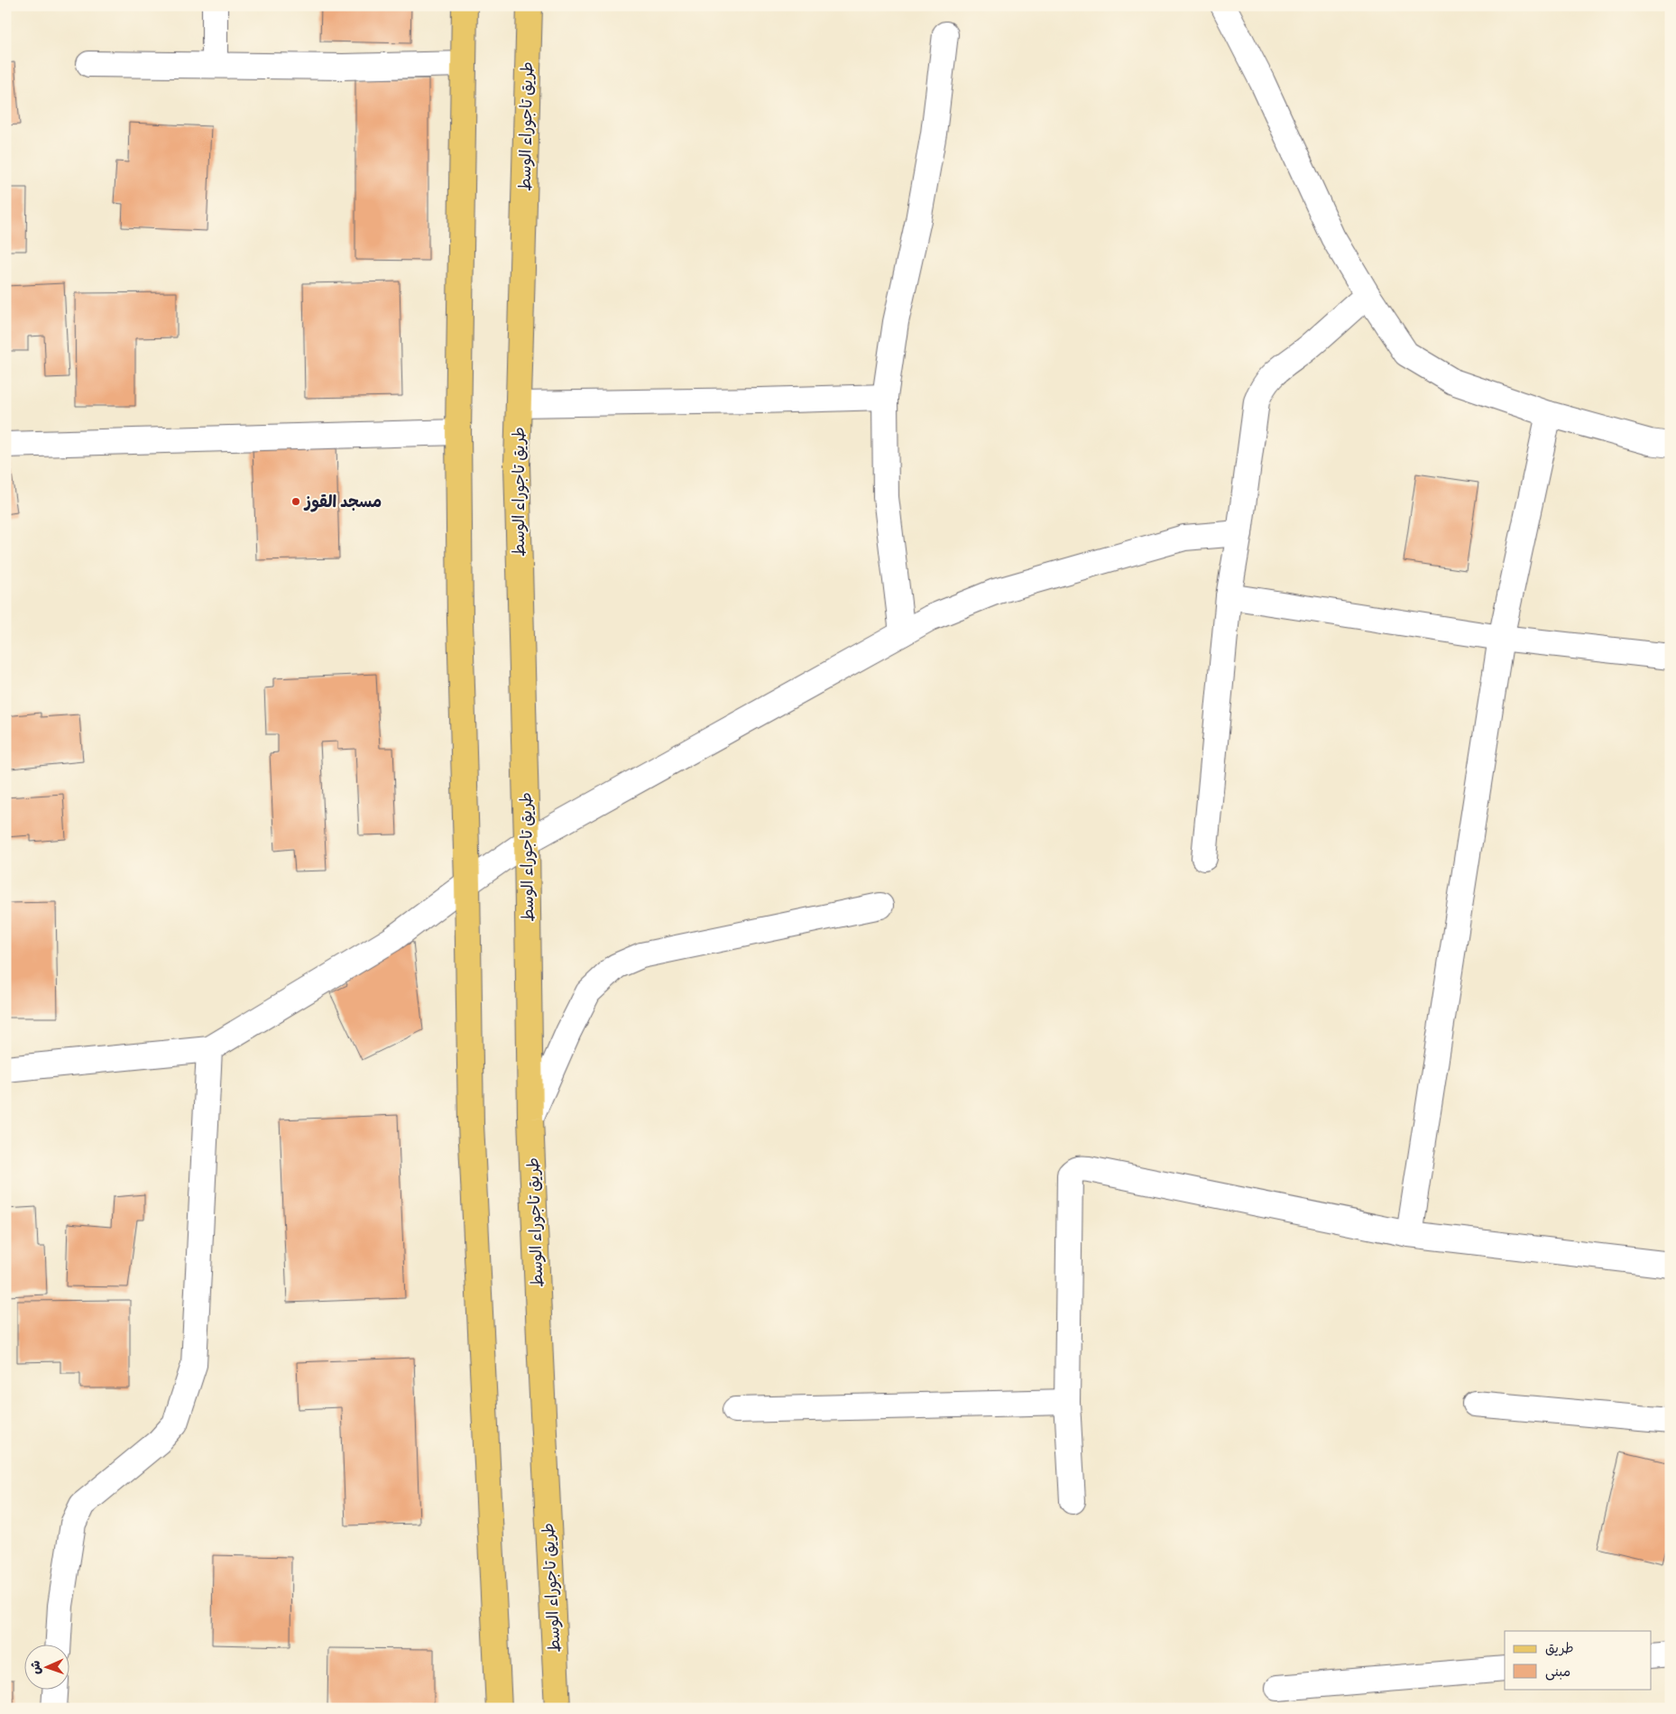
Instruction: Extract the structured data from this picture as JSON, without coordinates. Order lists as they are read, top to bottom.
{
  "streets": {
    "main road": ["طريق تاجوراء الوسط"]
  },
  "places": ["مسجد القوز"],
  "legend": ["طريق", "مبنى"],
  "north": "left"
}
